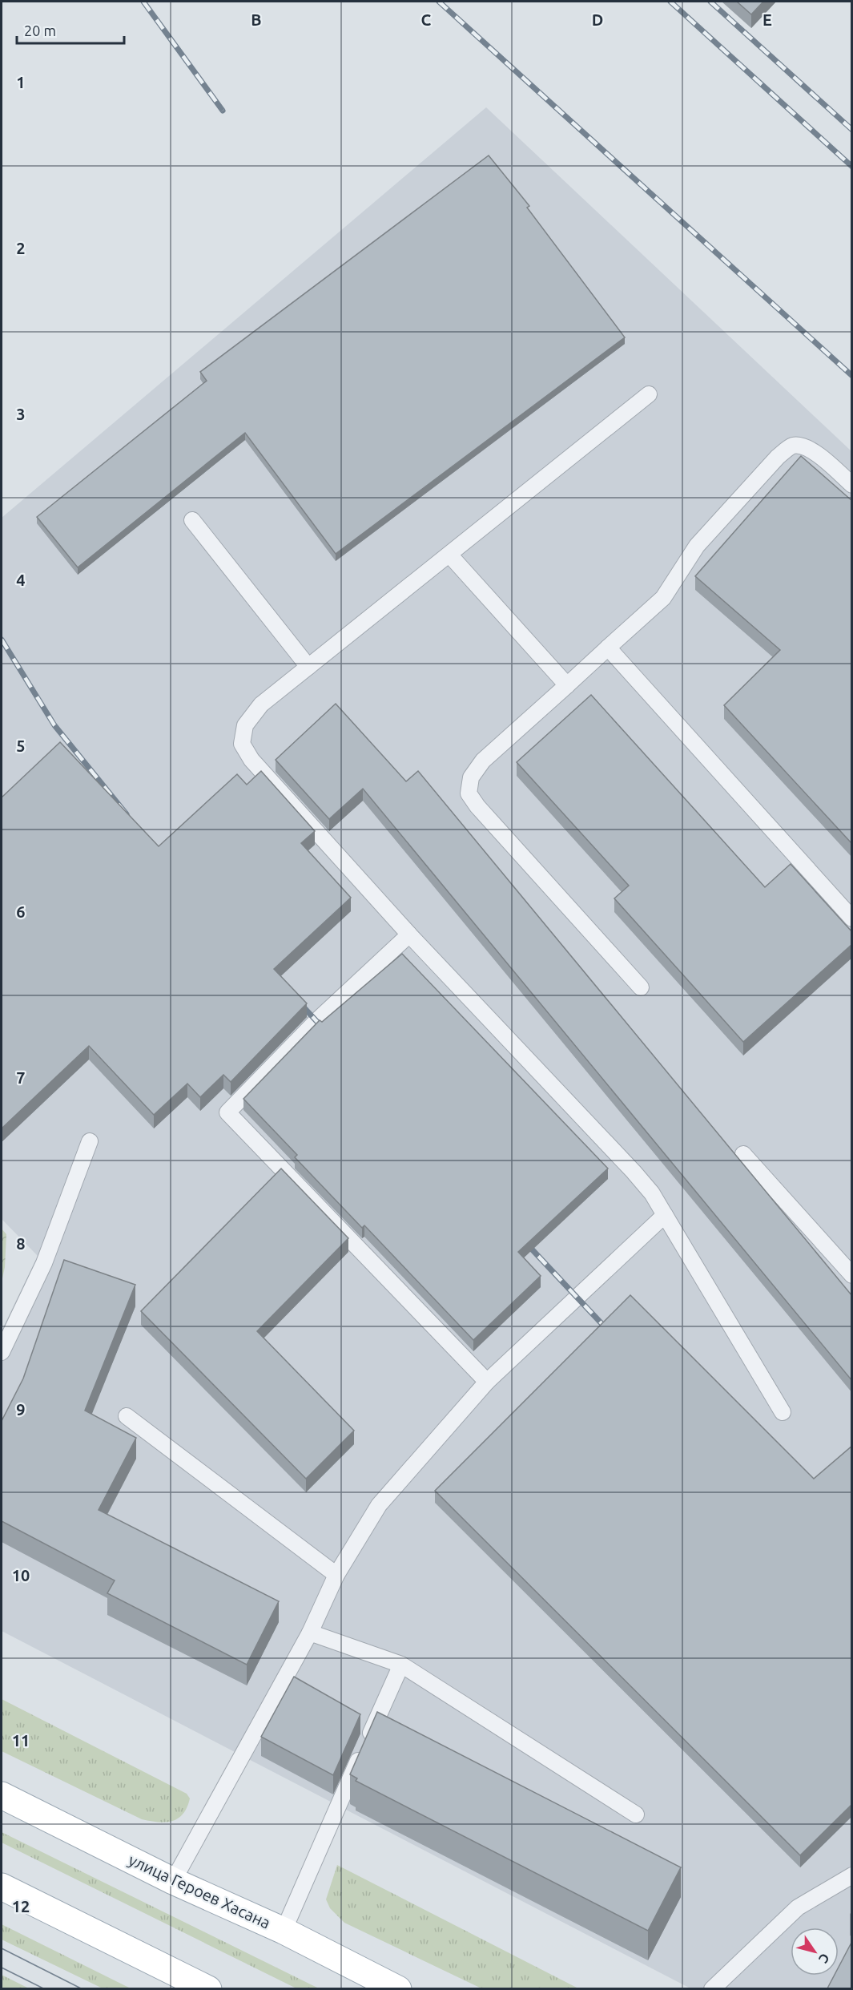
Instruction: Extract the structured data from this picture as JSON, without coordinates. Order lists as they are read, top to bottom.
{
  "streets": {
    "main road": ["улица Героев Хасана"]
  },
  "scale_bar": "20 m",
  "north": "bottom right",
  "grid": {
    "columns": [
      "B",
      "C",
      "D",
      "E"
    ],
    "rows": [
      "1",
      "2",
      "3",
      "4",
      "5",
      "6",
      "7",
      "8",
      "9",
      "10",
      "11",
      "12"
    ]
  }
}
